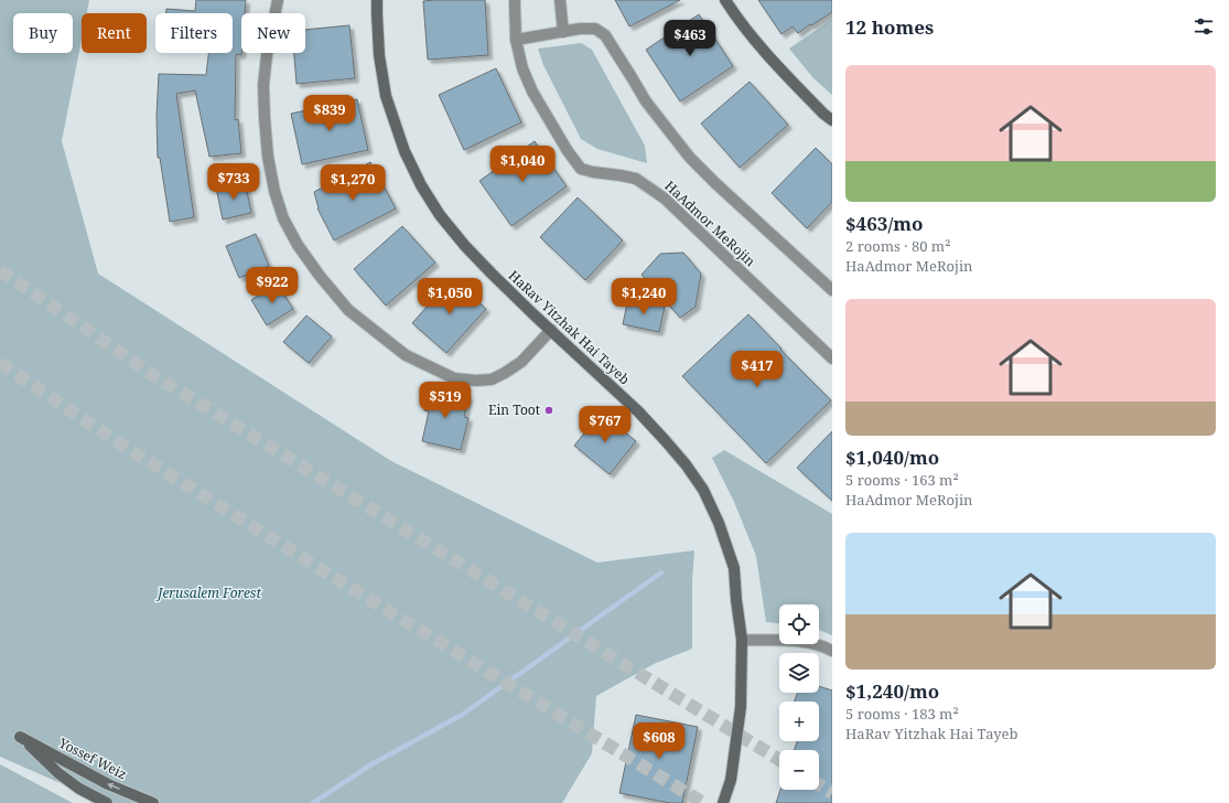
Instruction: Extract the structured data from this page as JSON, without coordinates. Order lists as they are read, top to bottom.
{
  "streets": {
    "street": ["HaAdmor MeRojin", "HaRav Yitzhak Hai Tayeb", "Yossef Weiz"]
  },
  "parks": ["Jerusalem Forest"],
  "places": ["Ein Toot"],
  "page": {
    "heading": "12 homes",
    "chip": [
      "Buy",
      "Rent",
      "Filters",
      "New"
    ],
    "price": [
      "$463",
      "$839",
      "$1,040",
      "$733",
      "$1,270",
      "$922",
      "$1,050",
      "$1,240",
      "$417",
      "$519",
      "$767",
      "$608"
    ],
    "list": [
      {
        "name": "$463/mo",
        "note": "2 rooms · 80 m² · HaAdmor MeRojin"
      },
      {
        "name": "$1,040/mo",
        "note": "5 rooms · 163 m² · HaAdmor MeRojin"
      },
      {
        "name": "$1,240/mo",
        "note": "5 rooms · 183 m² · HaRav Yitzhak Hai Tayeb"
      }
    ],
    "map_buttons": ["+", "−"]
  }
}
